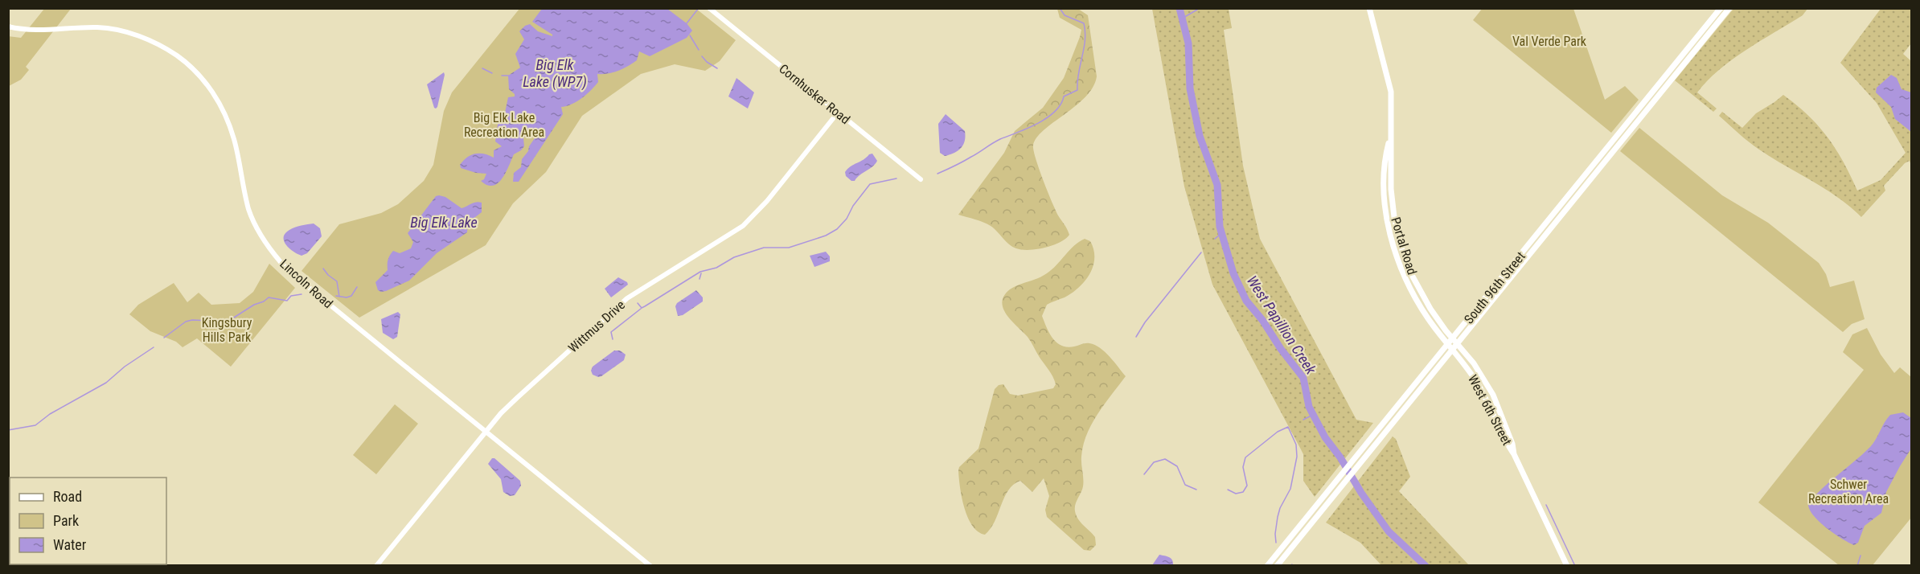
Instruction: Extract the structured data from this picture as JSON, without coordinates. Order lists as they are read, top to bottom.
{
  "streets": {
    "main road": ["Portal Road", "South 96th Street", "West 6th Street"],
    "street": ["Cornhusker Road", "Lincoln Road", "Wittmus Drive"]
  },
  "crossings": [
    ["Cornhusker Road", "Wittmus Drive"],
    ["Portal Road", "South 96th Street"],
    ["Portal Road", "West 6th Street"],
    ["Lincoln Road", "Wittmus Drive"],
    ["South 96th Street", "West 6th Street"]
  ],
  "water": ["Big Elk Lake (WP7)", "Big Elk Lake", "West Papillion Creek"],
  "parks": [
    "Val Verde Park",
    "Big Elk Lake Recreation Area",
    "Kingsbury Hills Park",
    "Schwer Recreation Area"
  ],
  "legend": ["Road", "Park", "Water"]
}
